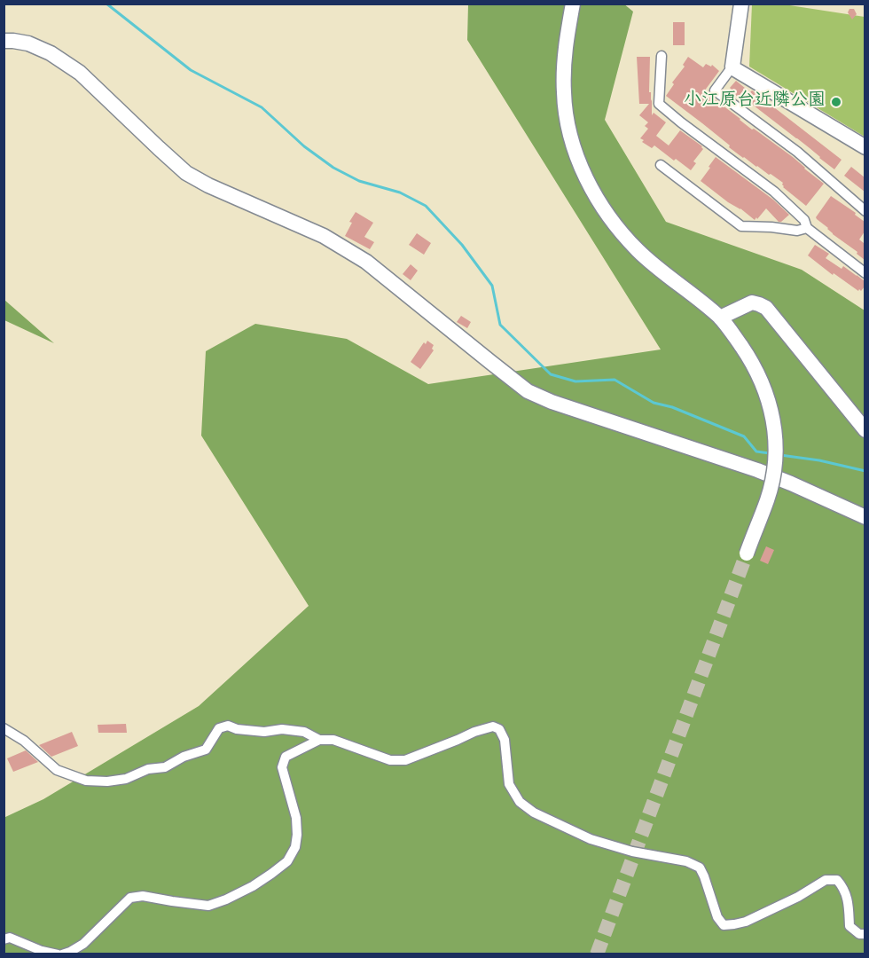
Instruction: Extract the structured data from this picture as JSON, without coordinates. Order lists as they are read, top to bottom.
{
  "places": ["小江原台近隣公園"]
}
